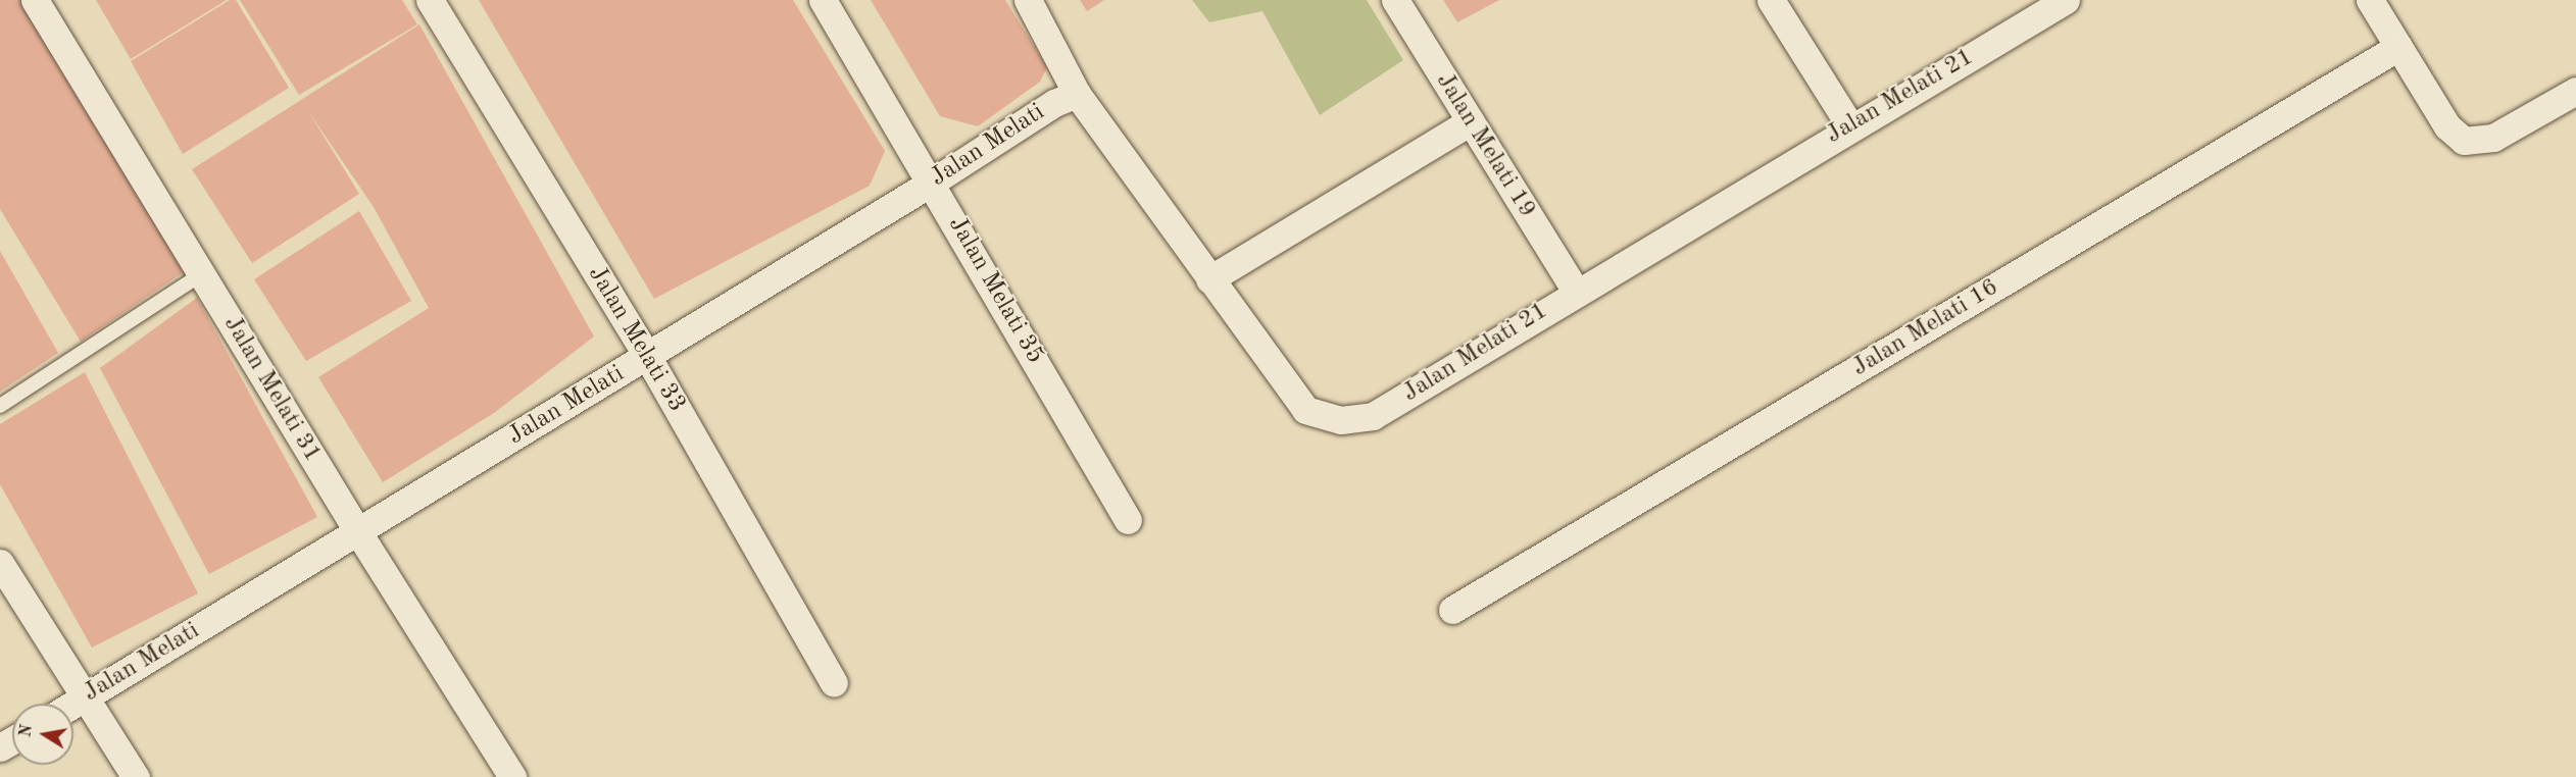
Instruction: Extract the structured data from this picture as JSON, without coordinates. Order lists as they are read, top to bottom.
{
  "streets": {
    "street": [
      "Jalan Melati 21",
      "Jalan Melati",
      "Jalan Melati 19",
      "Jalan Melati 35",
      "Jalan Melati 16",
      "Jalan Melati 33",
      "Jalan Melati 31"
    ]
  },
  "crossings": [
    ["Jalan Melati 21", "Jalan Melati"],
    ["Jalan Melati 21", "Jalan Melati 19"],
    ["Jalan Melati", "Jalan Melati 35"],
    ["Jalan Melati", "Jalan Melati 33"],
    ["Jalan Melati", "Jalan Melati 31"]
  ],
  "north": "left"
}
